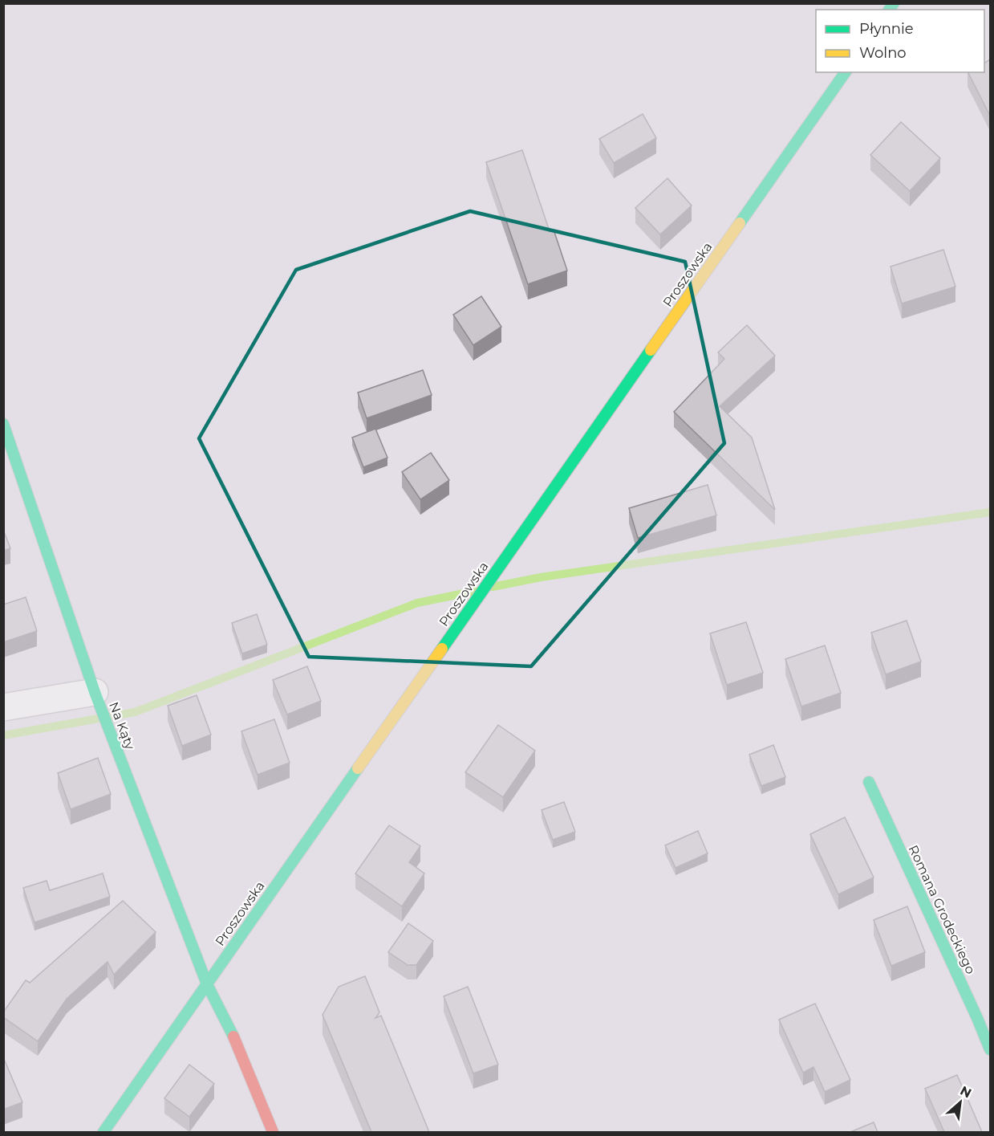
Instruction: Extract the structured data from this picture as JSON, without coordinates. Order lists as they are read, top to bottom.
{
  "streets": {
    "main road": ["Proszowska", "Na Kąty", "Romana Grodeckiego"]
  },
  "crossings": [
    ["Proszowska", "Na Kąty"]
  ],
  "legend": ["Płynnie", "Wolno"],
  "north": "top right"
}
